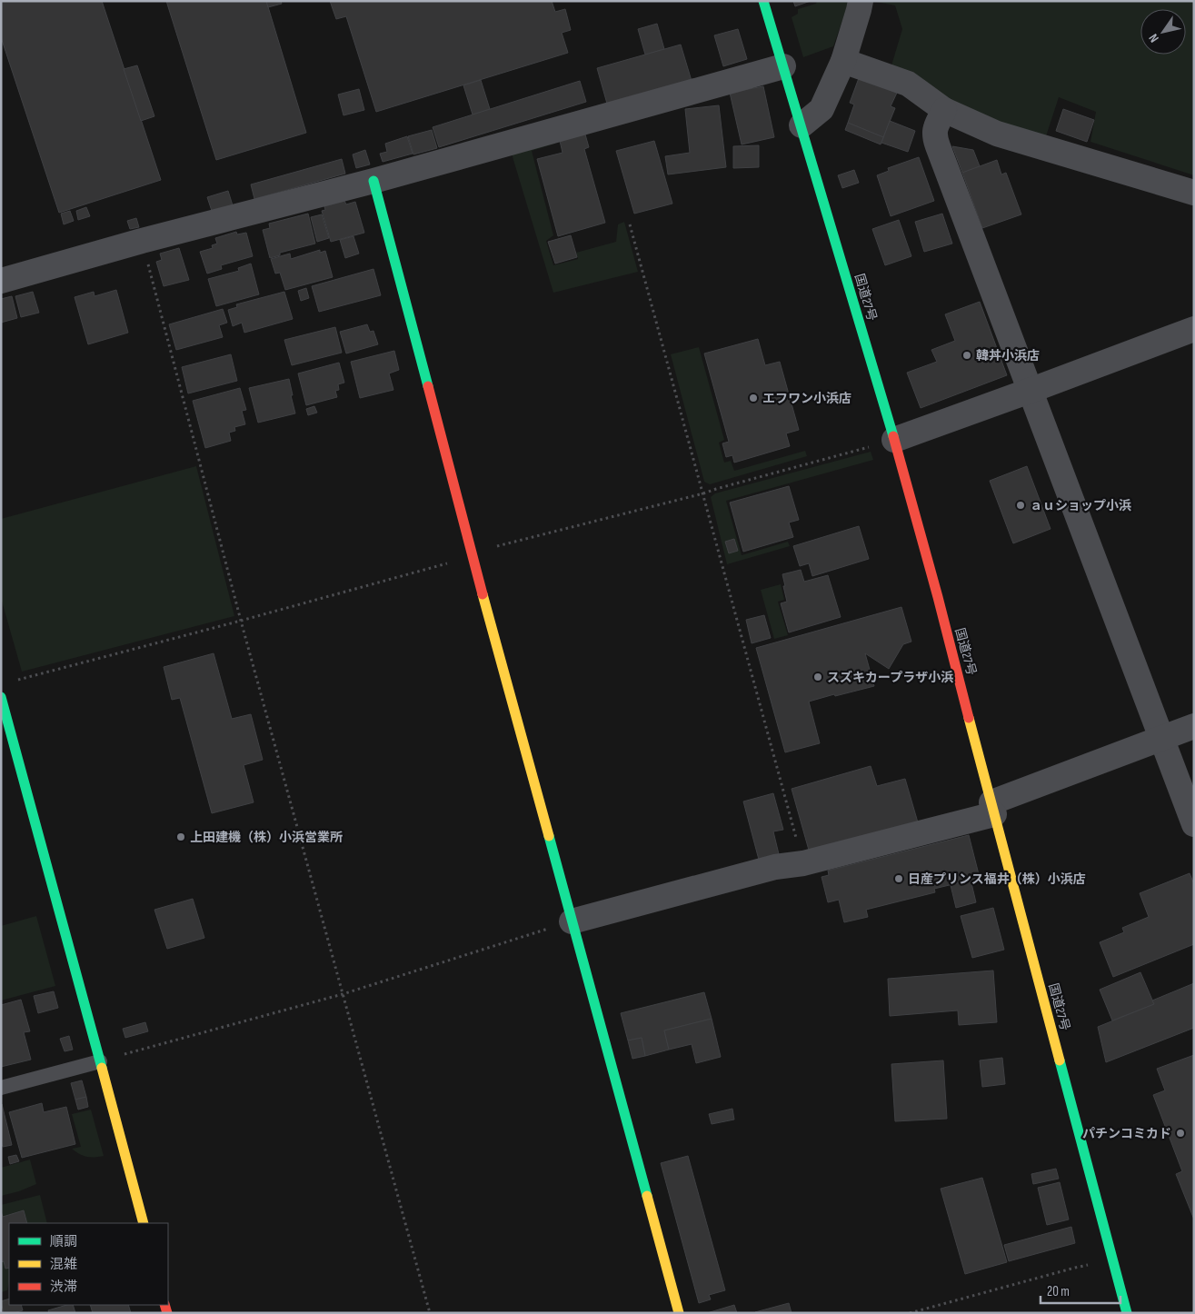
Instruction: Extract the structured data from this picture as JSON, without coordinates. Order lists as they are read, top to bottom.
{
  "streets": {
    "main road": ["国道27号"]
  },
  "places": [
    "韓丼小浜店",
    "エフワン小浜店",
    "ａｕショップ小浜",
    "スズキカープラザ小浜",
    "上田建機（株）小浜営業所",
    "日産プリンス福井（株）小浜店",
    "パチンコミカド"
  ],
  "legend": ["順調", "混雑", "渋滞"],
  "scale_bar": "20 m",
  "north": "bottom left"
}
